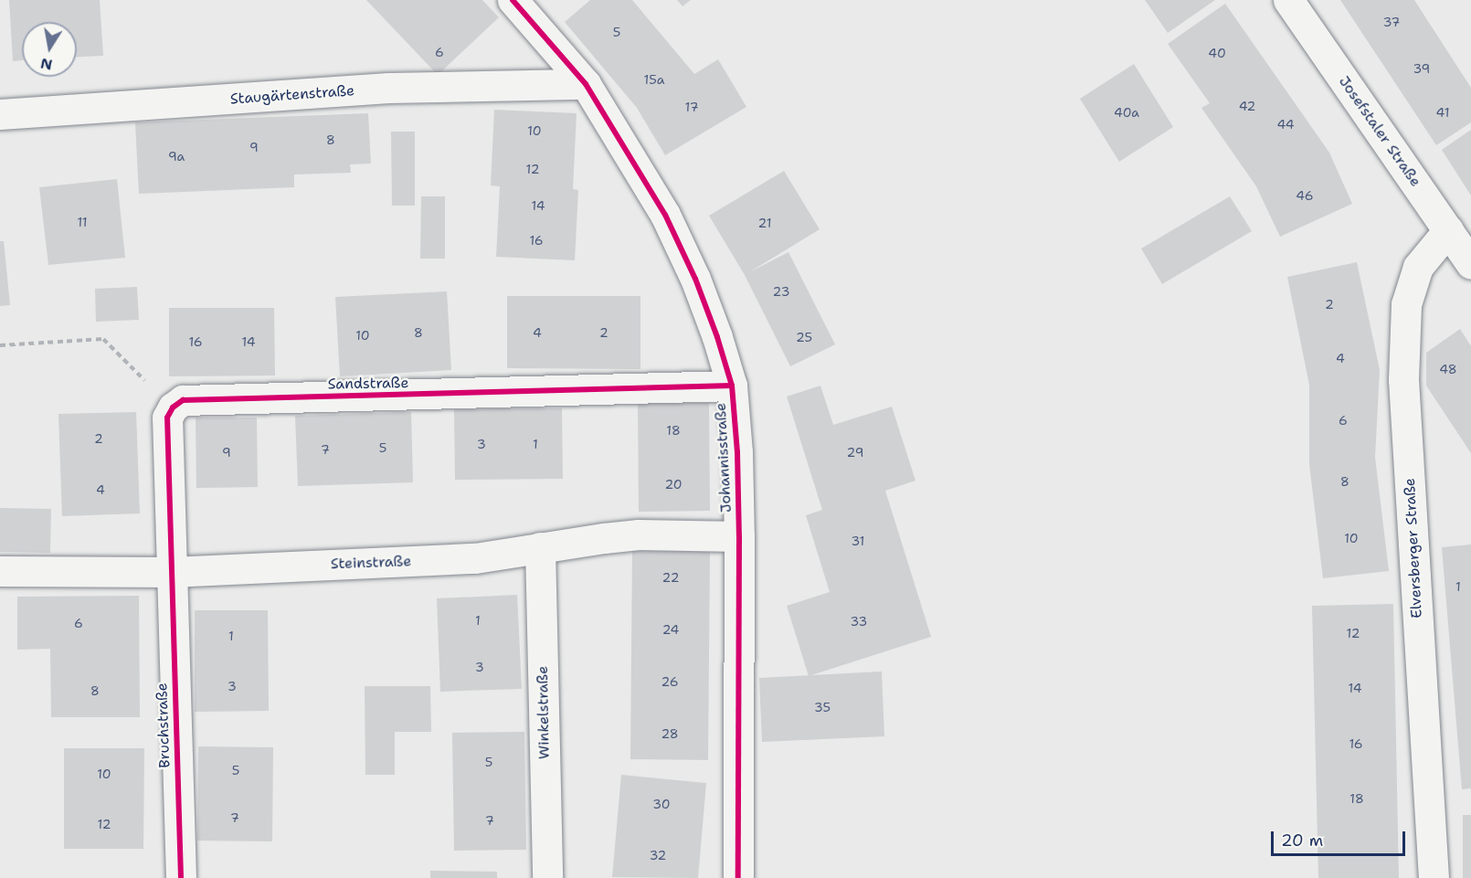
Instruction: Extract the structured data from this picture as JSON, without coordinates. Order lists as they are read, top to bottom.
{
  "streets": {
    "street": [
      "Staugärtenstraße",
      "Josefstaler Straße",
      "Sandstraße",
      "Johannisstraße",
      "Elversberger Straße",
      "Steinstraße",
      "Winkelstraße",
      "Bruchstraße"
    ]
  },
  "crossings": [
    ["Staugärtenstraße", "Johannisstraße"],
    ["Josefstaler Straße", "Elversberger Straße"],
    ["Sandstraße", "Johannisstraße"],
    ["Johannisstraße", "Steinstraße"],
    ["Steinstraße", "Winkelstraße"],
    ["Steinstraße", "Bruchstraße"]
  ],
  "house_numbers": [
    "37",
    "5",
    "6",
    "40",
    "39",
    "15a",
    "42",
    "17",
    "40a",
    "41",
    "44",
    "10",
    "8",
    "9",
    "9a",
    "12",
    "46",
    "14",
    "11",
    "21",
    "16",
    "23",
    "2",
    "8",
    "4",
    "2",
    "10",
    "25",
    "16",
    "14",
    "4",
    "48",
    "6",
    "18",
    "2",
    "3",
    "1",
    "5",
    "7",
    "9",
    "29",
    "8",
    "20",
    "4",
    "10",
    "31",
    "22",
    "1",
    "1",
    "33",
    "6",
    "24",
    "12",
    "1",
    "3",
    "26",
    "3",
    "14",
    "8",
    "35",
    "28",
    "16",
    "5",
    "5",
    "10",
    "18",
    "30",
    "7",
    "7",
    "12",
    "32"
  ],
  "scale_bar": "20 m",
  "north": "bottom"
}
